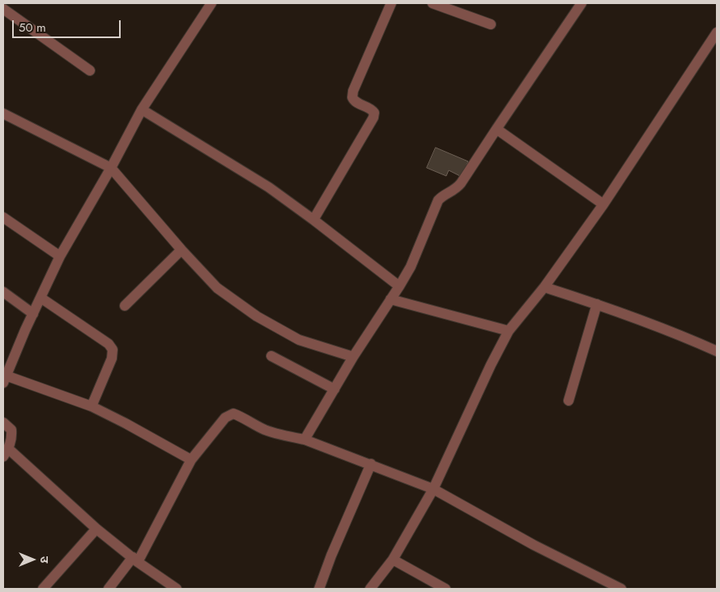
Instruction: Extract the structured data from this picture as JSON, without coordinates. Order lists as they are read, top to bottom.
{
  "scale_bar": "50 m",
  "north": "right"
}
